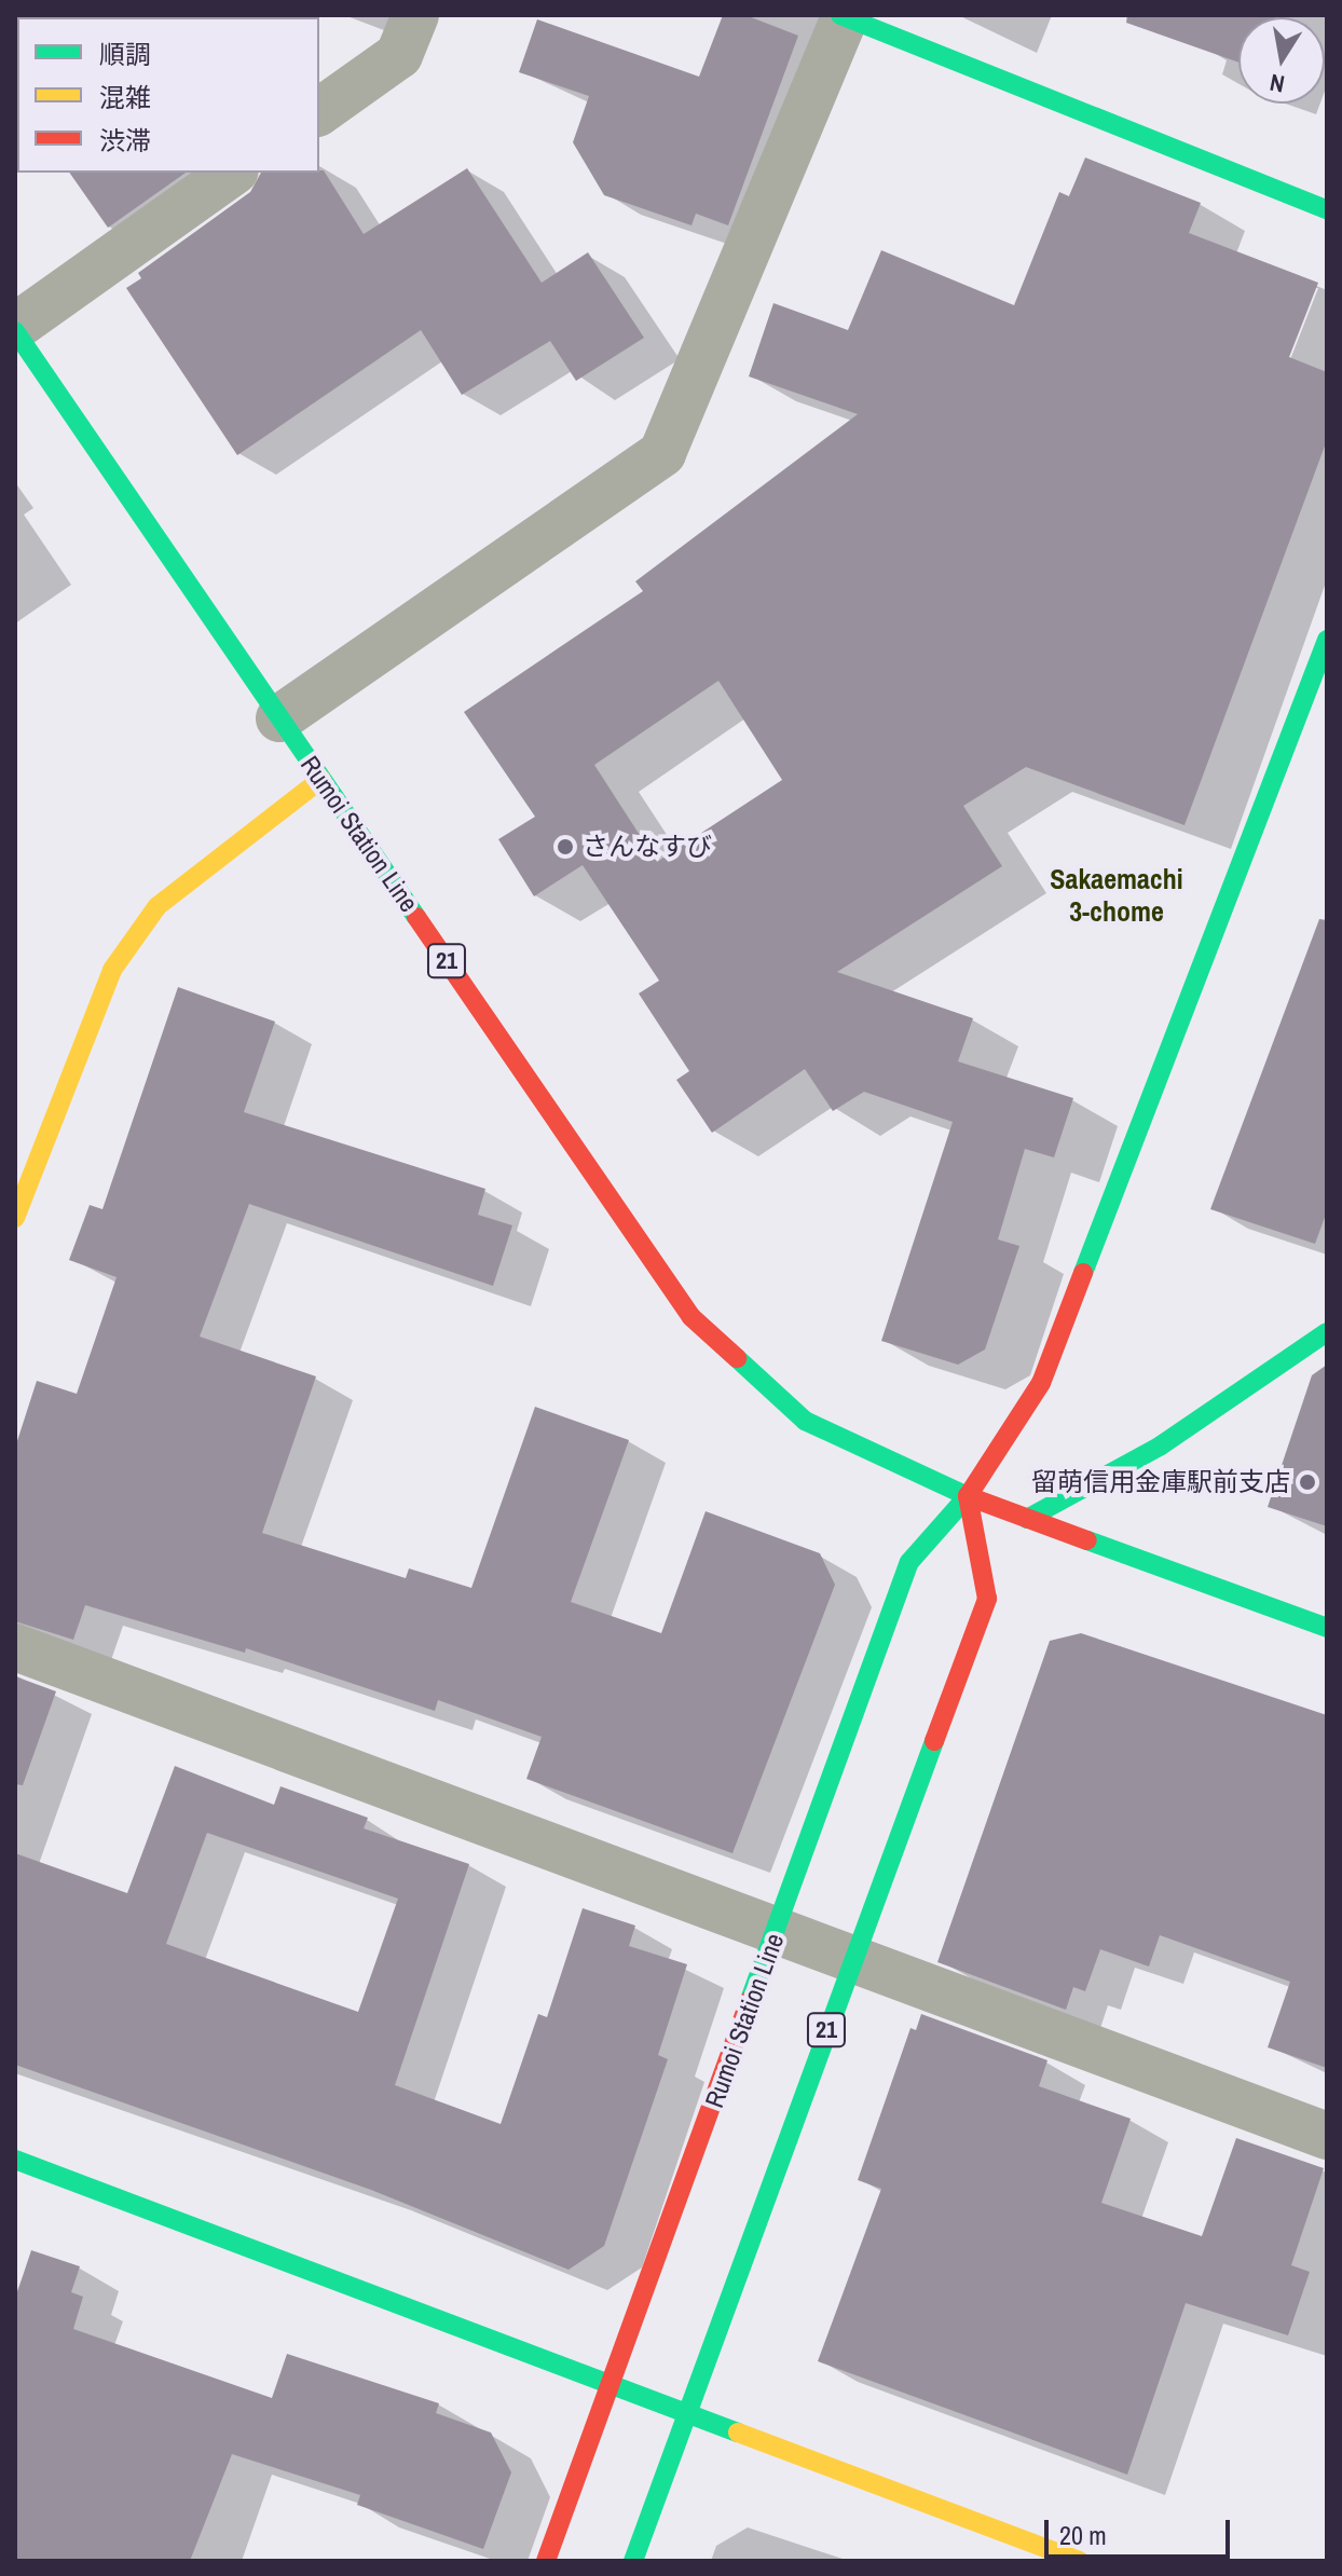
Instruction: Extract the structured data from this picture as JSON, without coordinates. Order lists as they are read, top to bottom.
{
  "streets": {
    "street": ["Rumoi Station Line", "21"]
  },
  "crossings": [
    ["Rumoi Station Line", "21"]
  ],
  "districts": ["Sakaemachi 3-chome"],
  "places": ["さんなすび", "留萌信用金庫駅前支店"],
  "legend": ["順調", "混雑", "渋滞"],
  "scale_bar": "20 m",
  "north": "bottom"
}
